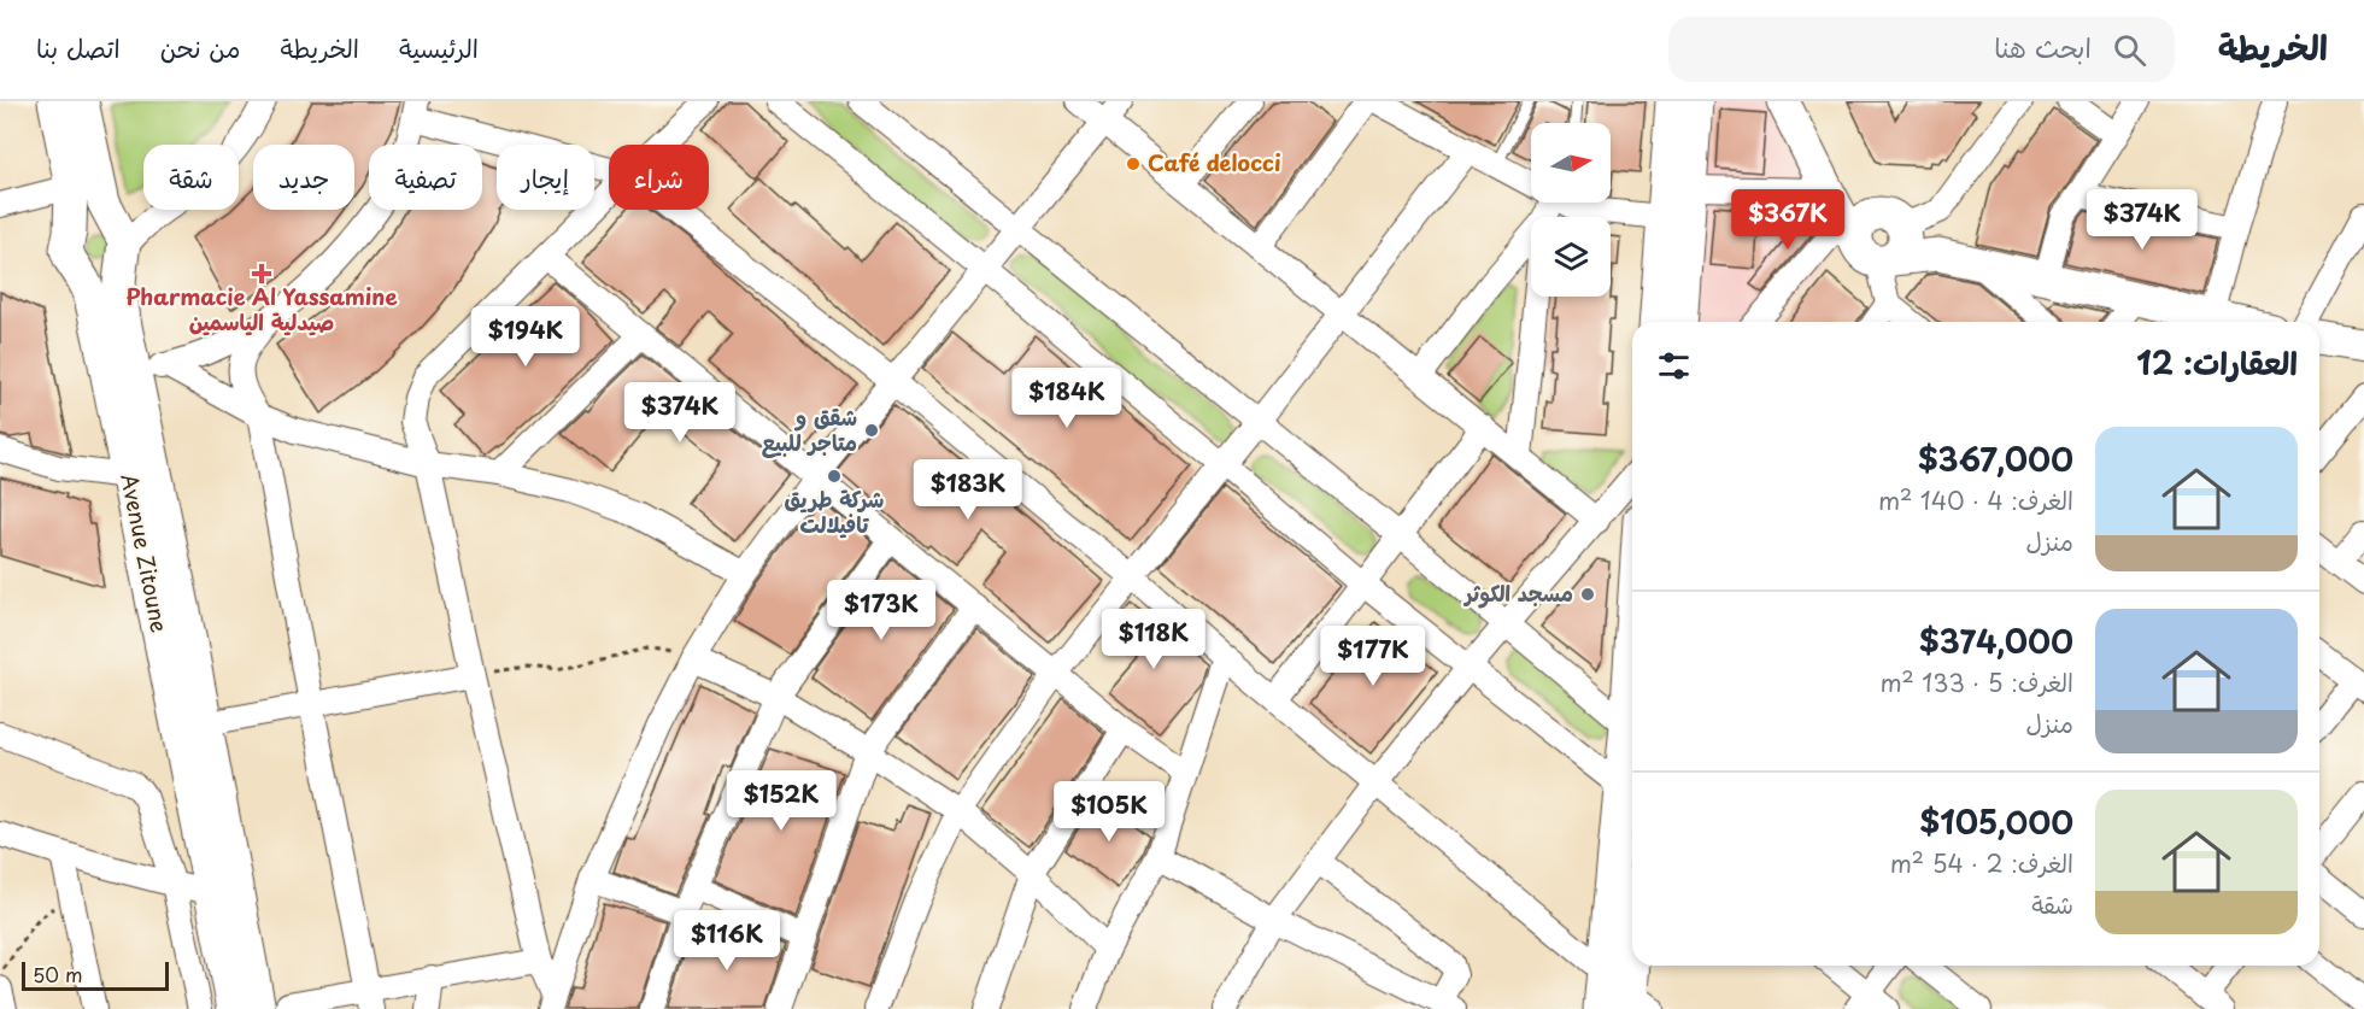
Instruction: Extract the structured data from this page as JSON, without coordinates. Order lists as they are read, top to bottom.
{
  "streets": {
    "main road": ["Avenue Zitoune"]
  },
  "places": {
    "other": [
      "Café delocci",
      "شقق و متاجر للبيع",
      "شركة طريق تافيلالت",
      "مسجد الكوثر"
    ],
    "health": ["Pharmacie Al Yassamine صيدلية الياسمين"]
  },
  "scale_bar": "50 m",
  "north": "right",
  "page": {
    "header": "الخريطة",
    "search": "ابحث هنا",
    "nav": [
      "الرئيسية",
      "الخريطة",
      "من نحن",
      "اتصل بنا"
    ],
    "chip": [
      "شراء",
      "إيجار",
      "تصفية",
      "جديد",
      "شقة"
    ],
    "price": [
      "$367K",
      "$374K",
      "$194K",
      "$184K",
      "$374K",
      "$183K",
      "$173K",
      "$118K",
      "$177K",
      "$152K",
      "$105K",
      "$116K"
    ],
    "heading": "العقارات: 12",
    "list": [
      {
        "name": "$367,000",
        "note": "الغرف: 4 · 140 m² · منزل"
      },
      {
        "name": "$374,000",
        "note": "الغرف: 5 · 133 m² · منزل"
      },
      {
        "name": "$105,000",
        "note": "الغرف: 2 · 54 m² · شقة"
      }
    ],
    "scale": "50 m"
  }
}
